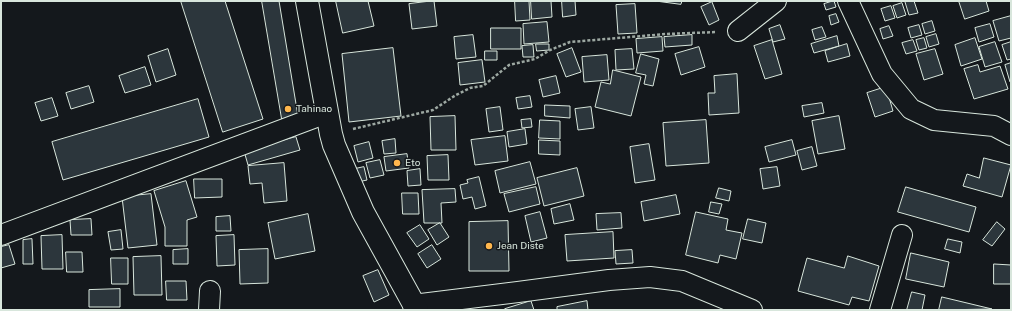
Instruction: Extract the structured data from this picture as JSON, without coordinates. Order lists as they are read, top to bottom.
{
  "places": ["Tahinao", "Eto", "Jean Diste"]
}
